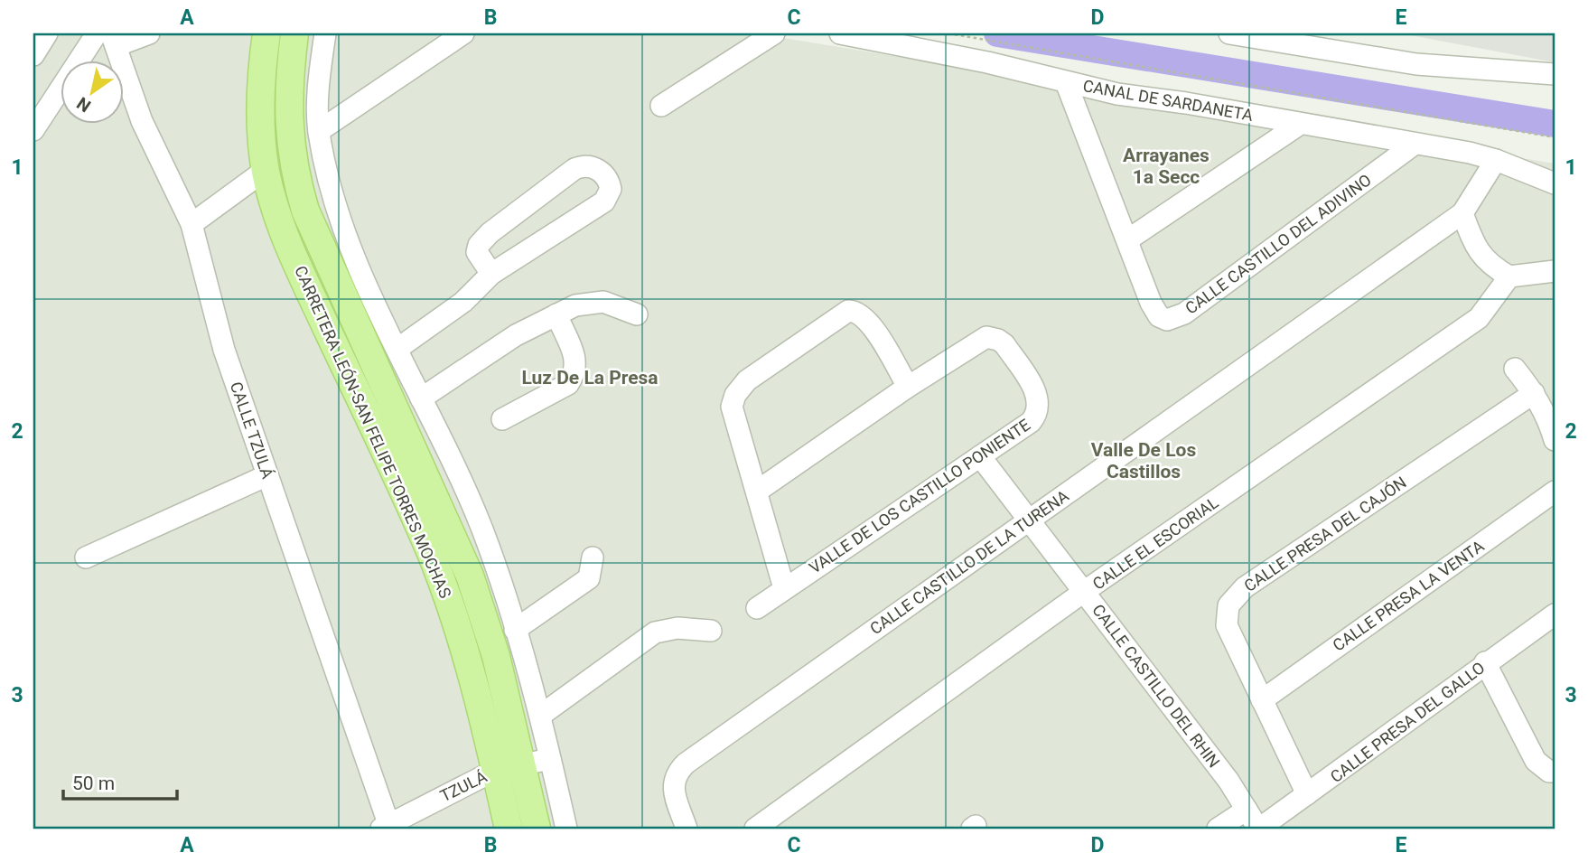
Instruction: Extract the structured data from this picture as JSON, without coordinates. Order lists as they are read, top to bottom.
{
  "streets": {
    "main road": ["CARRETERA LEÓN-SAN FELIPE TORRES MOCHAS"],
    "street": [
      "CANAL DE SARDANETA",
      "CALLE CASTILLO DEL ADIVINO",
      "CALLE TZULÁ",
      "VALLE DE LOS CASTILLO PONIENTE",
      "CALLE PRESA DEL CAJÓN",
      "CALLE EL ESCORIAL",
      "CALLE CASTILLO DE LA TURENA",
      "CALLE PRESA LA VENTA",
      "CALLE CASTILLO DEL RHIN",
      "CALLE PRESA DEL GALLO",
      "TZULÁ"
    ]
  },
  "crossings": [
    ["CANAL DE SARDANETA", "CALLE CASTILLO DEL ADIVINO"],
    ["CALLE TZULÁ", "TZULÁ"],
    ["CARRETERA LEÓN-SAN FELIPE TORRES MOCHAS", "TZULÁ"],
    ["VALLE DE LOS CASTILLO PONIENTE", "CALLE CASTILLO DEL RHIN"],
    ["CALLE PRESA DEL CAJÓN", "CALLE PRESA LA VENTA"],
    ["CALLE PRESA DEL CAJÓN", "CALLE PRESA DEL GALLO"],
    ["CALLE EL ESCORIAL", "CALLE CASTILLO DEL RHIN"],
    ["CALLE CASTILLO DE LA TURENA", "CALLE CASTILLO DEL RHIN"],
    ["CALLE CASTILLO DEL RHIN", "CALLE PRESA DEL GALLO"]
  ],
  "districts": ["Arrayanes 1a Secc", "Luz De La Presa", "Valle De Los Castillos"],
  "scale_bar": "50 m",
  "north": "bottom left",
  "grid": {
    "columns": [
      "A",
      "B",
      "C",
      "D",
      "E"
    ],
    "rows": ["1", "2", "3"]
  }
}
